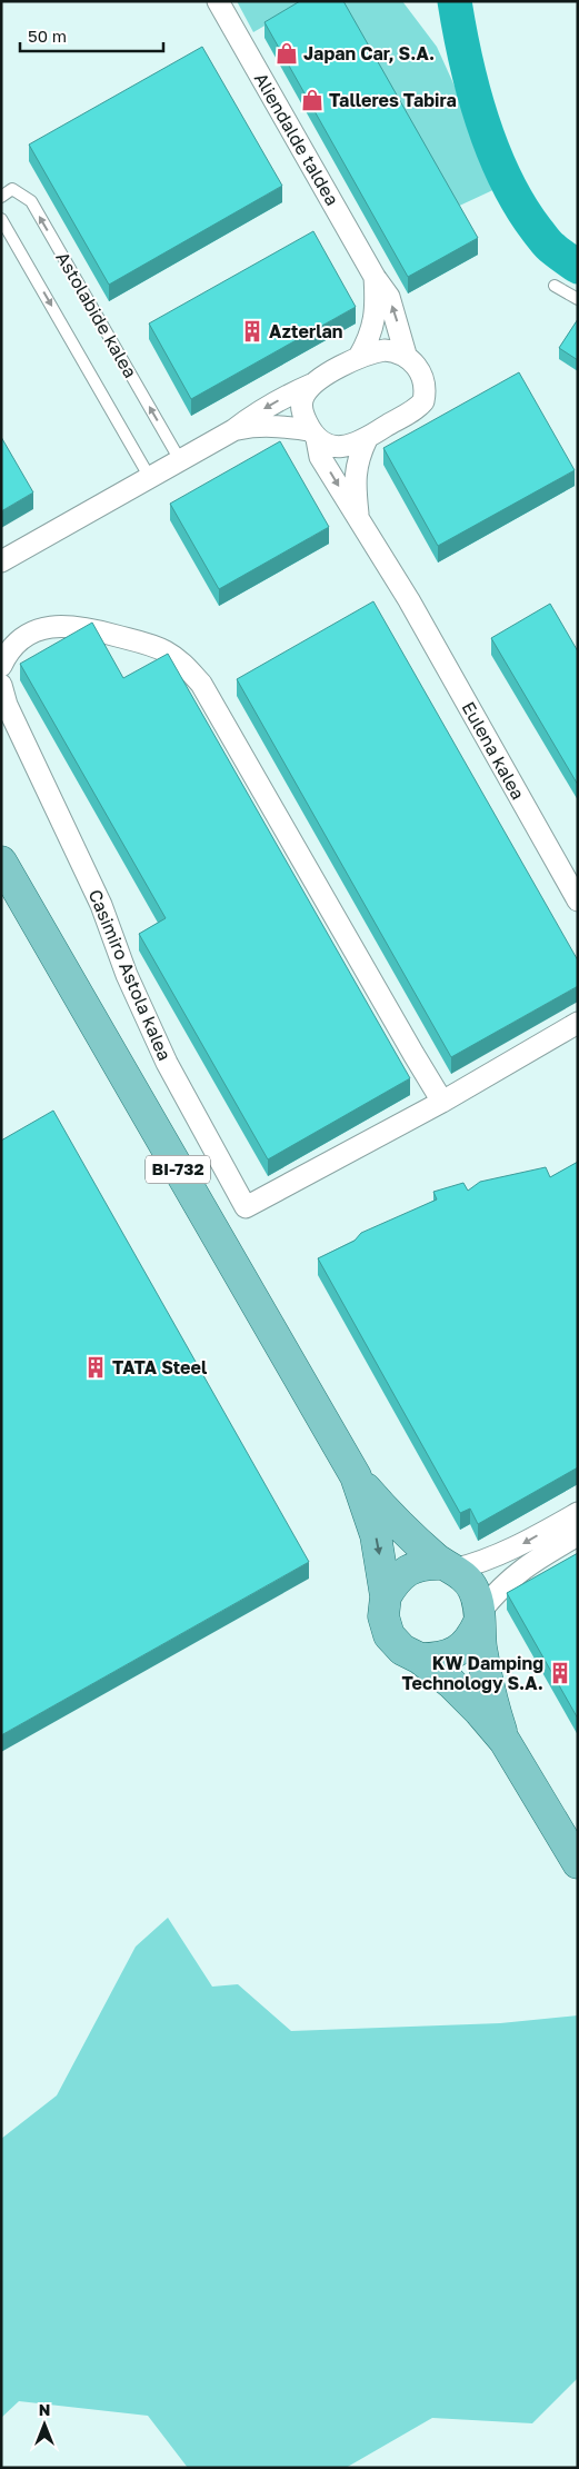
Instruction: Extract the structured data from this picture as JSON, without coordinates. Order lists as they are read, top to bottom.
{
  "streets": {
    "main road": ["BI-732"],
    "street": ["Aliendalde taldea", "Eulena kalea", "Casimiro Astola kalea"],
    "lane": ["Astolabide kalea"]
  },
  "crossings": [
    ["Aliendalde taldea", "Astolabide kalea"]
  ],
  "places": {
    "shop": ["Japan Car, S.A.", "Talleres Tabira"],
    "building": ["Azterlan", "TATA Steel", "KW Damping Technology S.A."]
  },
  "scale_bar": "50 m",
  "north": "top"
}
